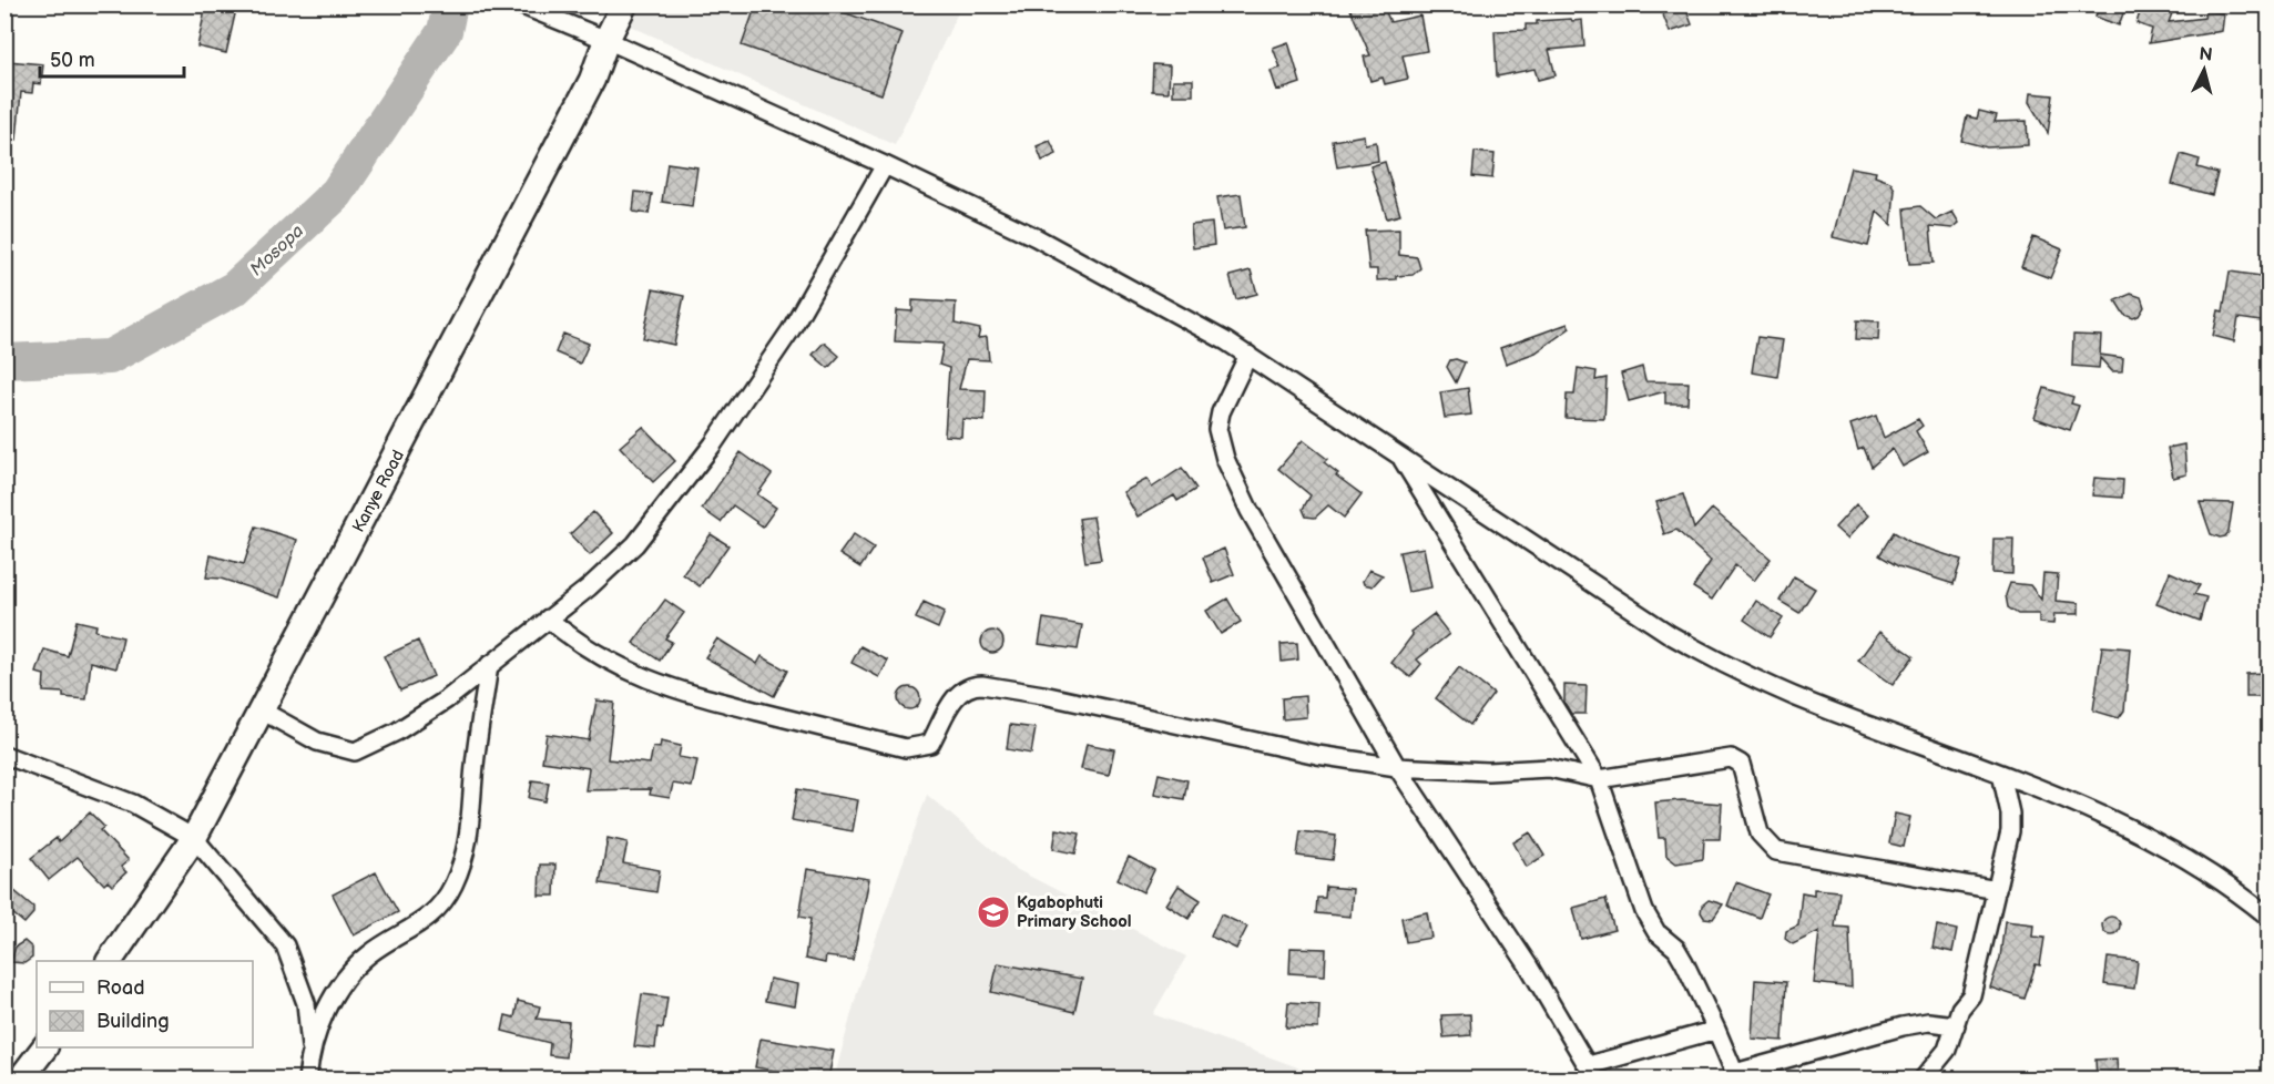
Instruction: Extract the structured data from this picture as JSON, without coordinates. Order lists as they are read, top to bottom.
{
  "streets": {
    "main road": ["Kanye Road"]
  },
  "water": ["Mosopa"],
  "places": {
    "school or university": ["Kgabophuti Primary School"]
  },
  "legend": ["Road", "Building"],
  "scale_bar": "50 m",
  "north": "top"
}
